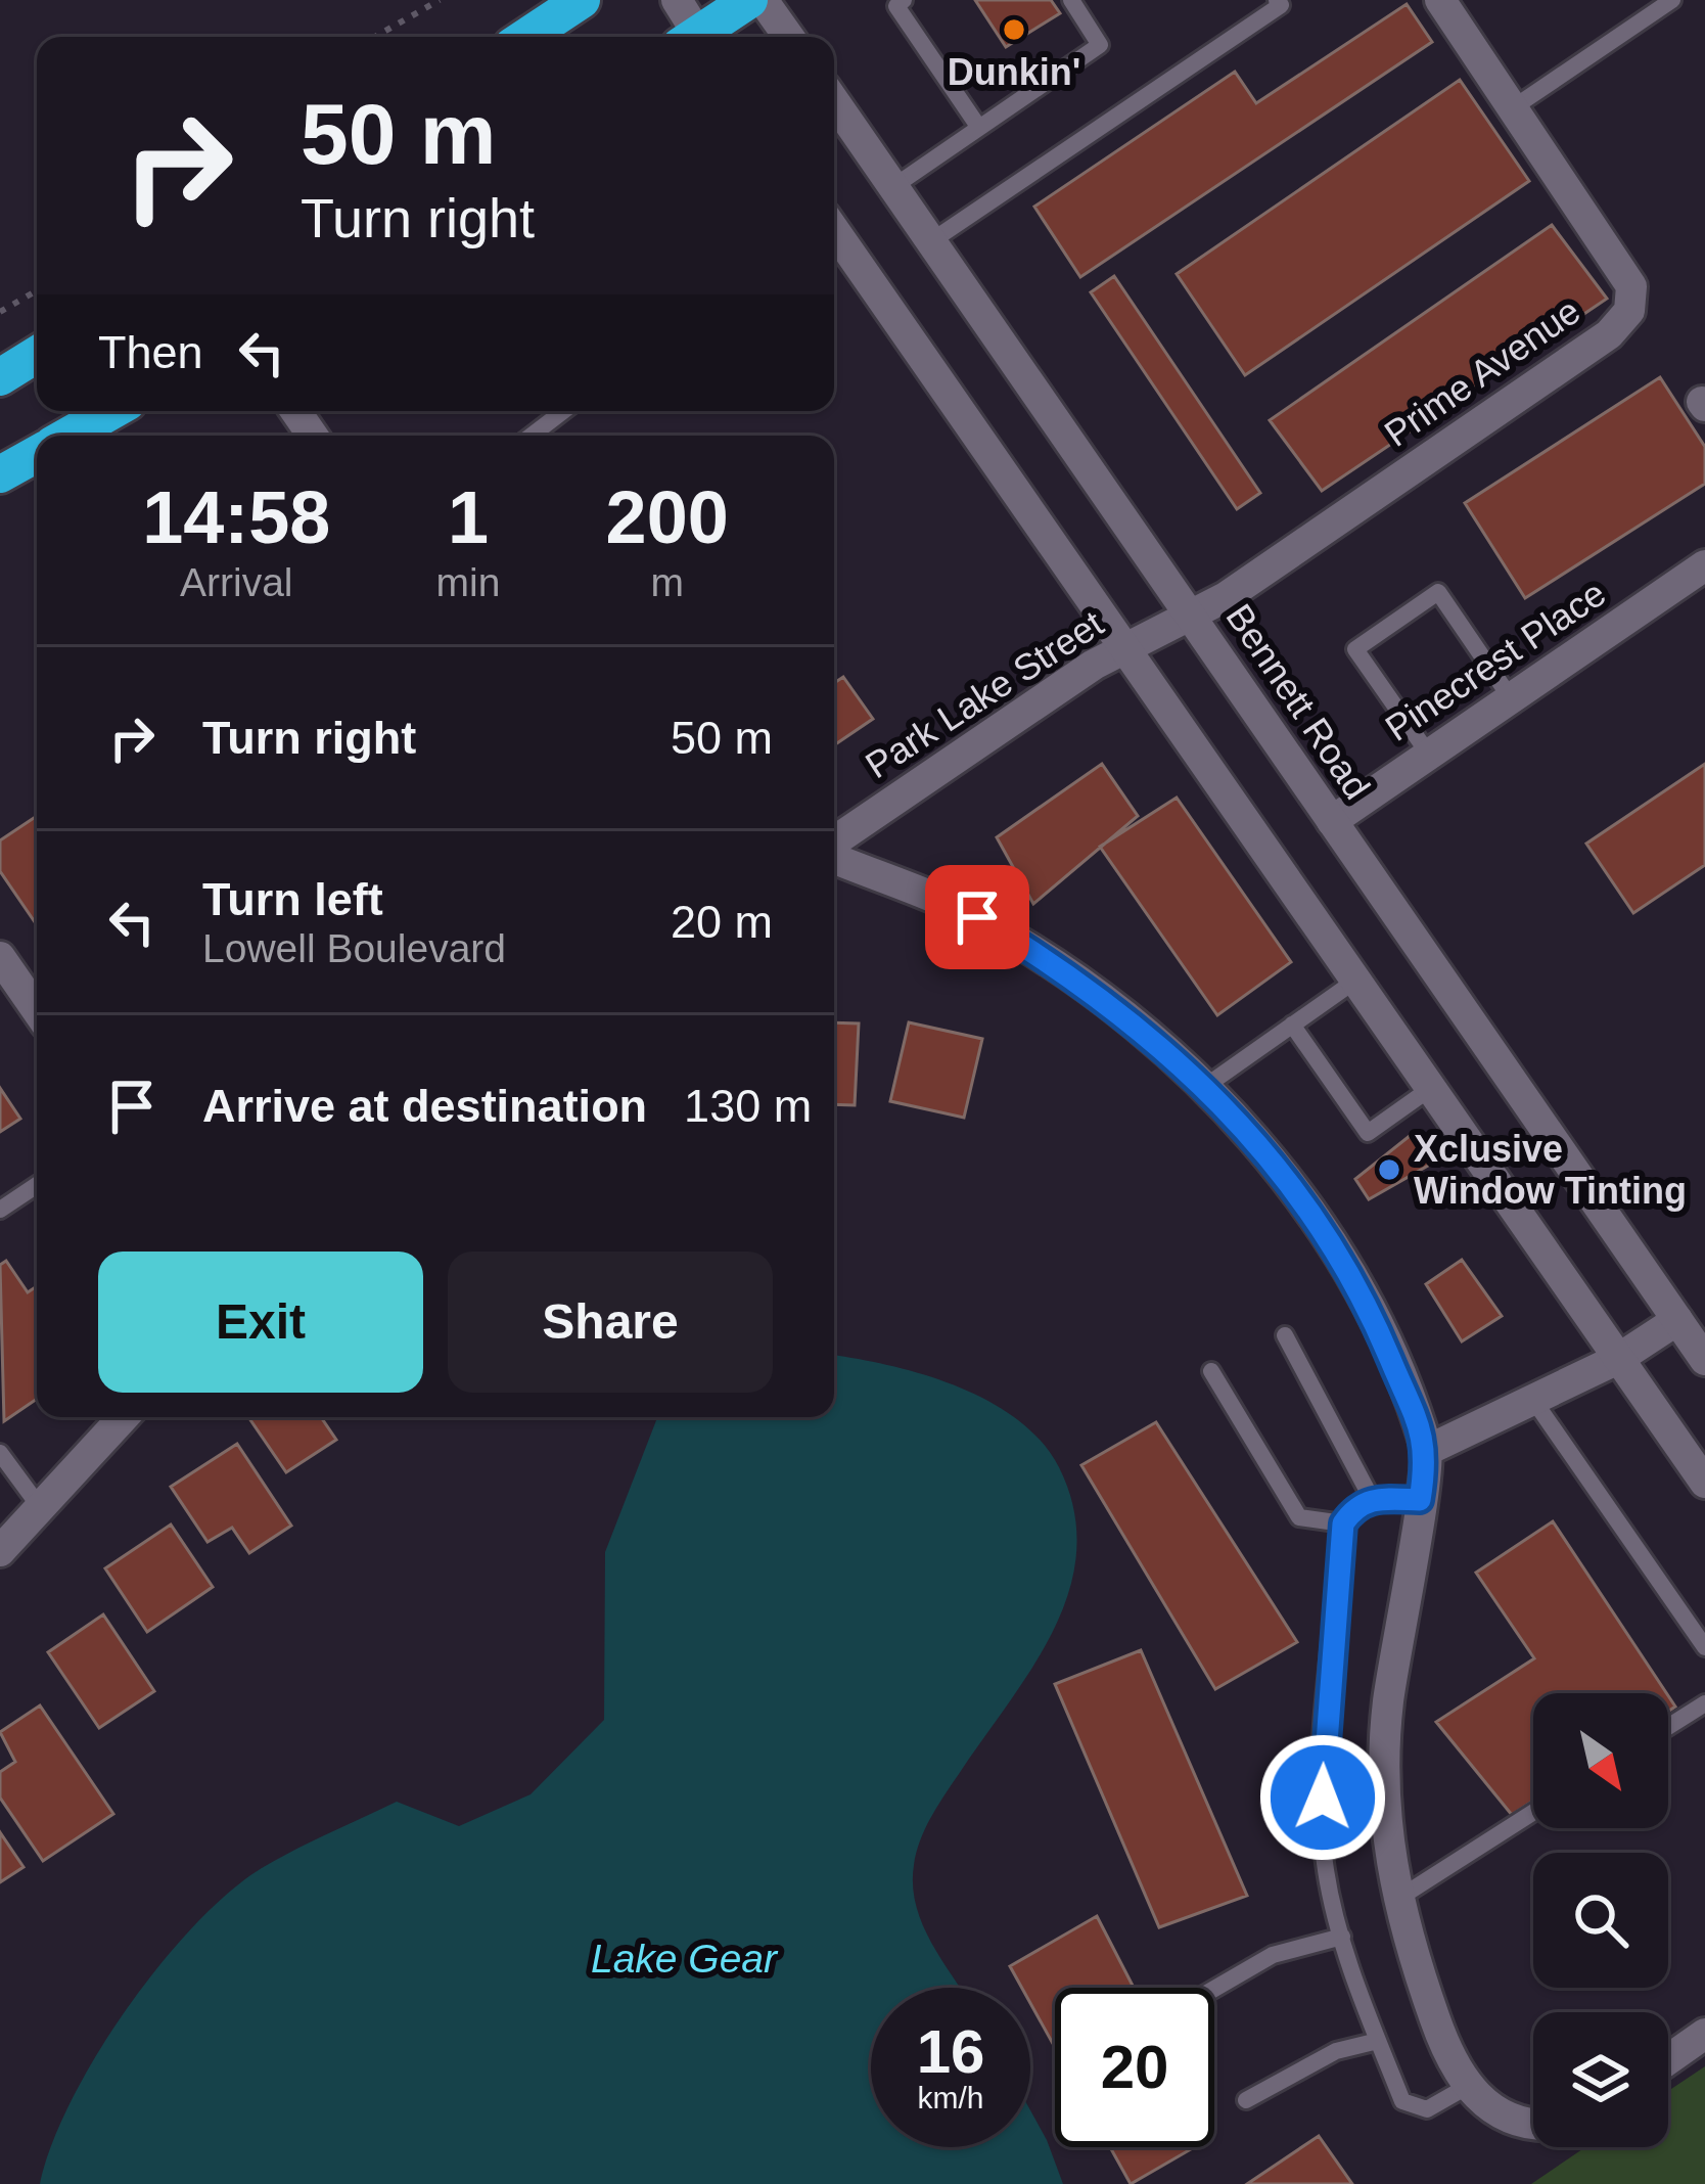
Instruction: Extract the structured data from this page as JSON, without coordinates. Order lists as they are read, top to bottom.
{
  "streets": {
    "street": [
      "Prime Avenue",
      "Pinecrest Place",
      "Park Lake Street",
      "Bennett Road"
    ]
  },
  "crossings": [
    ["Prime Avenue", "Park Lake Street"],
    ["Prime Avenue", "Bennett Road"],
    ["Pinecrest Place", "Bennett Road"],
    ["Park Lake Street", "Bennett Road"]
  ],
  "water": ["Lake Gear"],
  "places": ["Dunkin'", "Xclusive Window Tinting"],
  "north": "bottom right",
  "page": {
    "turn": ["50 m", "Turn right"],
    "then": "Then",
    "eta": [
      "14:58",
      "Arrival",
      "1",
      "min",
      "200",
      "m"
    ],
    "list": [
      {
        "name": "Turn right",
        "value": "50 m"
      },
      {
        "name": "Turn left",
        "note": "Lowell Boulevard",
        "value": "20 m"
      },
      {
        "name": "Arrive at destination",
        "value": "130 m"
      }
    ],
    "buttons": ["Exit", "Share"],
    "speed": "16 km/h",
    "limit": "20"
  }
}
